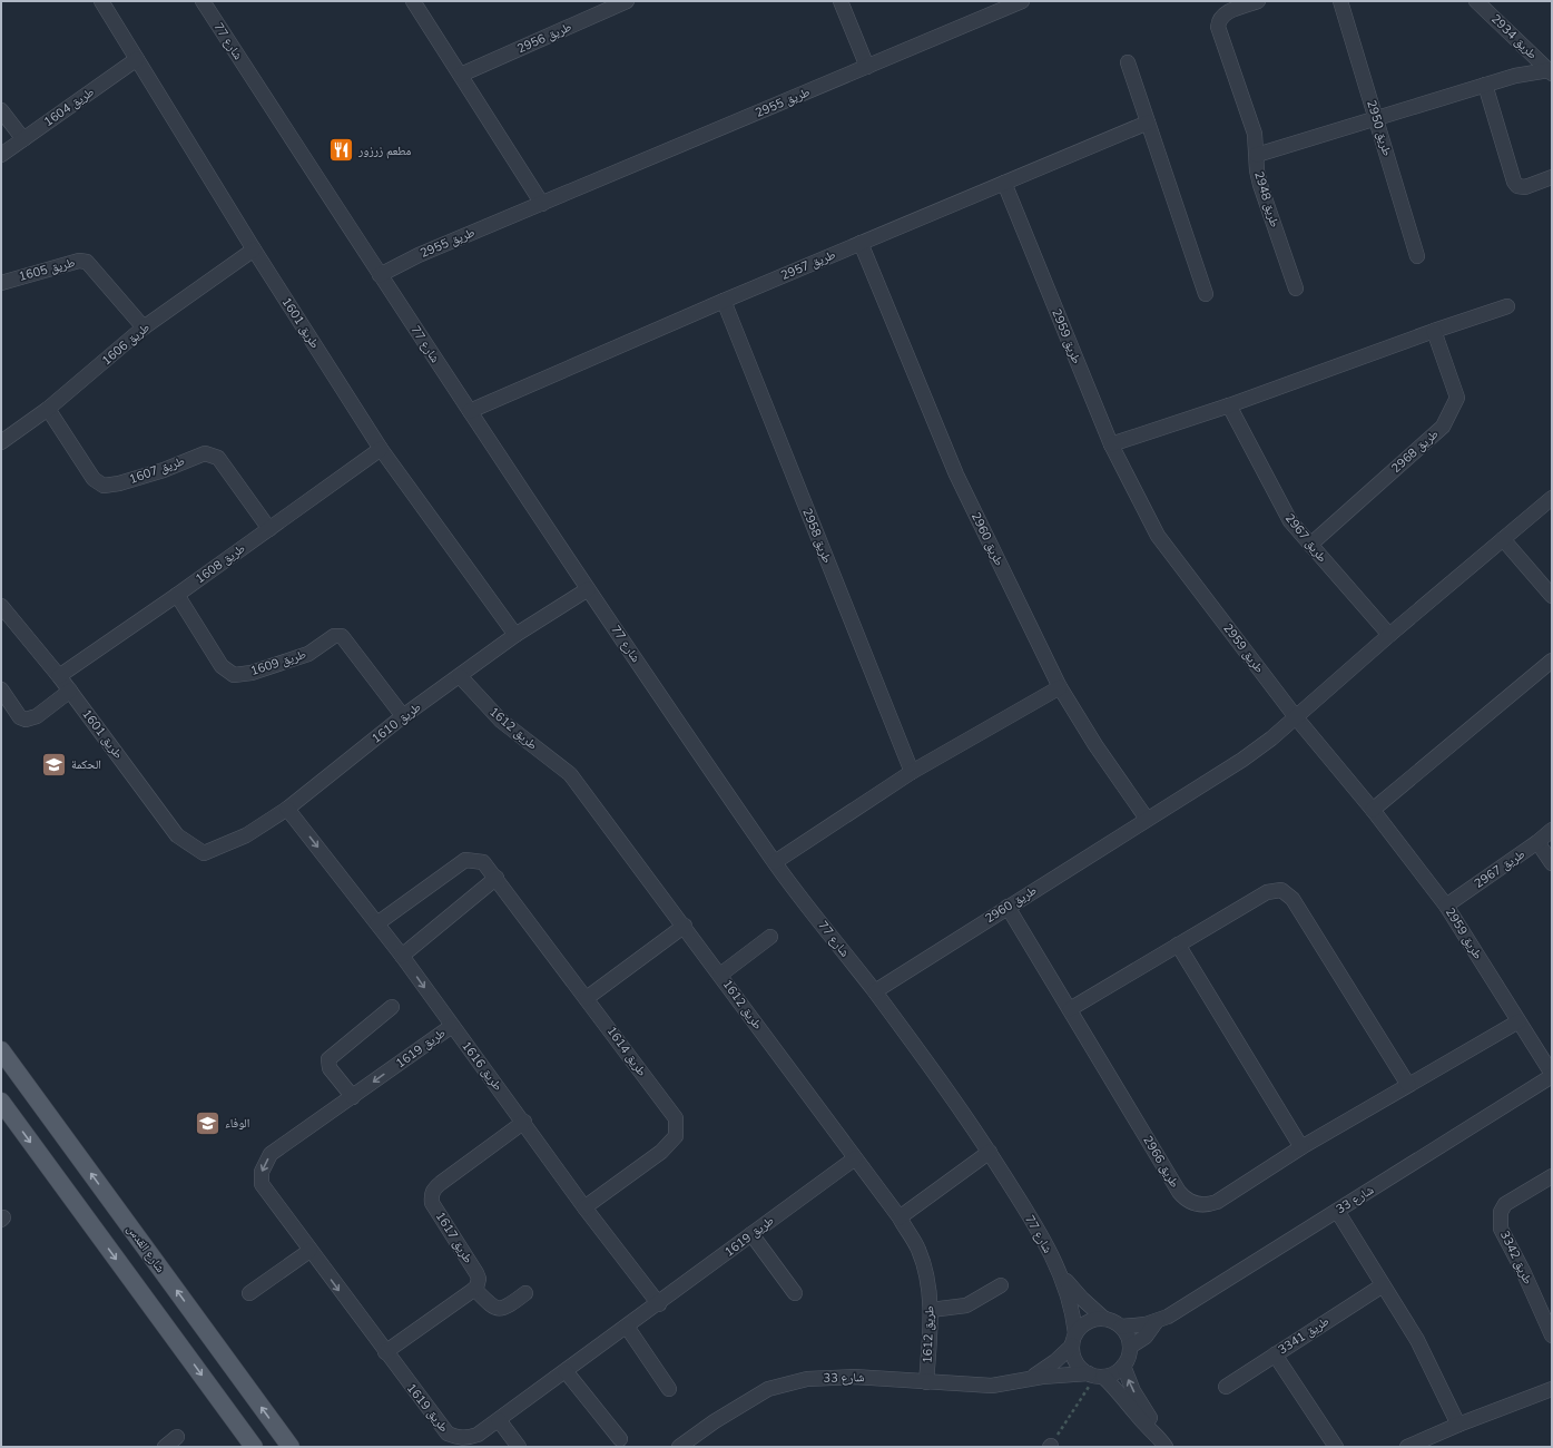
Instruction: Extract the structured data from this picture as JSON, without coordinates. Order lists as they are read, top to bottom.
{
  "streets": {
    "main road": ["شارع القدس"],
    "street": [
      "طريق 2934",
      "طريق 2956",
      "شارع 77",
      "طريق 2955",
      "طريق 1604",
      "طريق 2950",
      "طريق 2948",
      "طريق 2957",
      "طريق 1605",
      "طريق 1601",
      "طريق 2959",
      "طريق 1606",
      "طريق 2968",
      "طريق 1607",
      "طريق 2958",
      "طريق 2967",
      "طريق 2960",
      "طريق 1608",
      "طريق 1609",
      "طريق 1610",
      "طريق 1612",
      "طريق 1619",
      "طريق 1614",
      "طريق 1616",
      "طريق 2966",
      "شارع 33",
      "طريق 1617",
      "طريق 3342",
      "طريق 3341"
    ]
  },
  "crossings": [
    ["شارع 77", "طريق 2955"],
    ["شارع 77", "طريق 2957"],
    ["شارع 77", "طريق 2960"],
    ["شارع 77", "طريق 1610"],
    ["شارع 77", "شارع 33"],
    ["طريق 1604", "طريق 1601"],
    ["طريق 2957", "طريق 2959"],
    ["طريق 2957", "طريق 2958"],
    ["طريق 2957", "طريق 2960"],
    ["طريق 1605", "طريق 1606"],
    ["طريق 1601", "طريق 1606"],
    ["طريق 1601", "طريق 1608"],
    ["طريق 1601", "طريق 1610"],
    ["طريق 2959", "طريق 2967"],
    ["طريق 2959", "طريق 2960"],
    ["طريق 2959", "طريق 2966"],
    ["طريق 2959", "شارع 33"],
    ["طريق 1606", "طريق 1607"],
    ["طريق 2968", "طريق 2967"],
    ["طريق 1607", "طريق 1608"],
    ["طريق 2960", "طريق 2966"],
    ["طريق 1608", "طريق 1609"],
    ["طريق 1609", "طريق 1610"],
    ["طريق 1610", "طريق 1612"],
    ["طريق 1610", "طريق 1616"],
    ["طريق 1612", "طريق 1619"],
    ["طريق 1612", "شارع 33"],
    ["طريق 1619", "طريق 1616"],
    ["طريق 1614", "طريق 1616"],
    ["طريق 1616", "طريق 1617"]
  ],
  "one_way": ["طريق 1616"],
  "places": {
    "restaurant": ["مطعم زرزور"],
    "school or university": ["الحكمة", "الوفاء"]
  }
}
